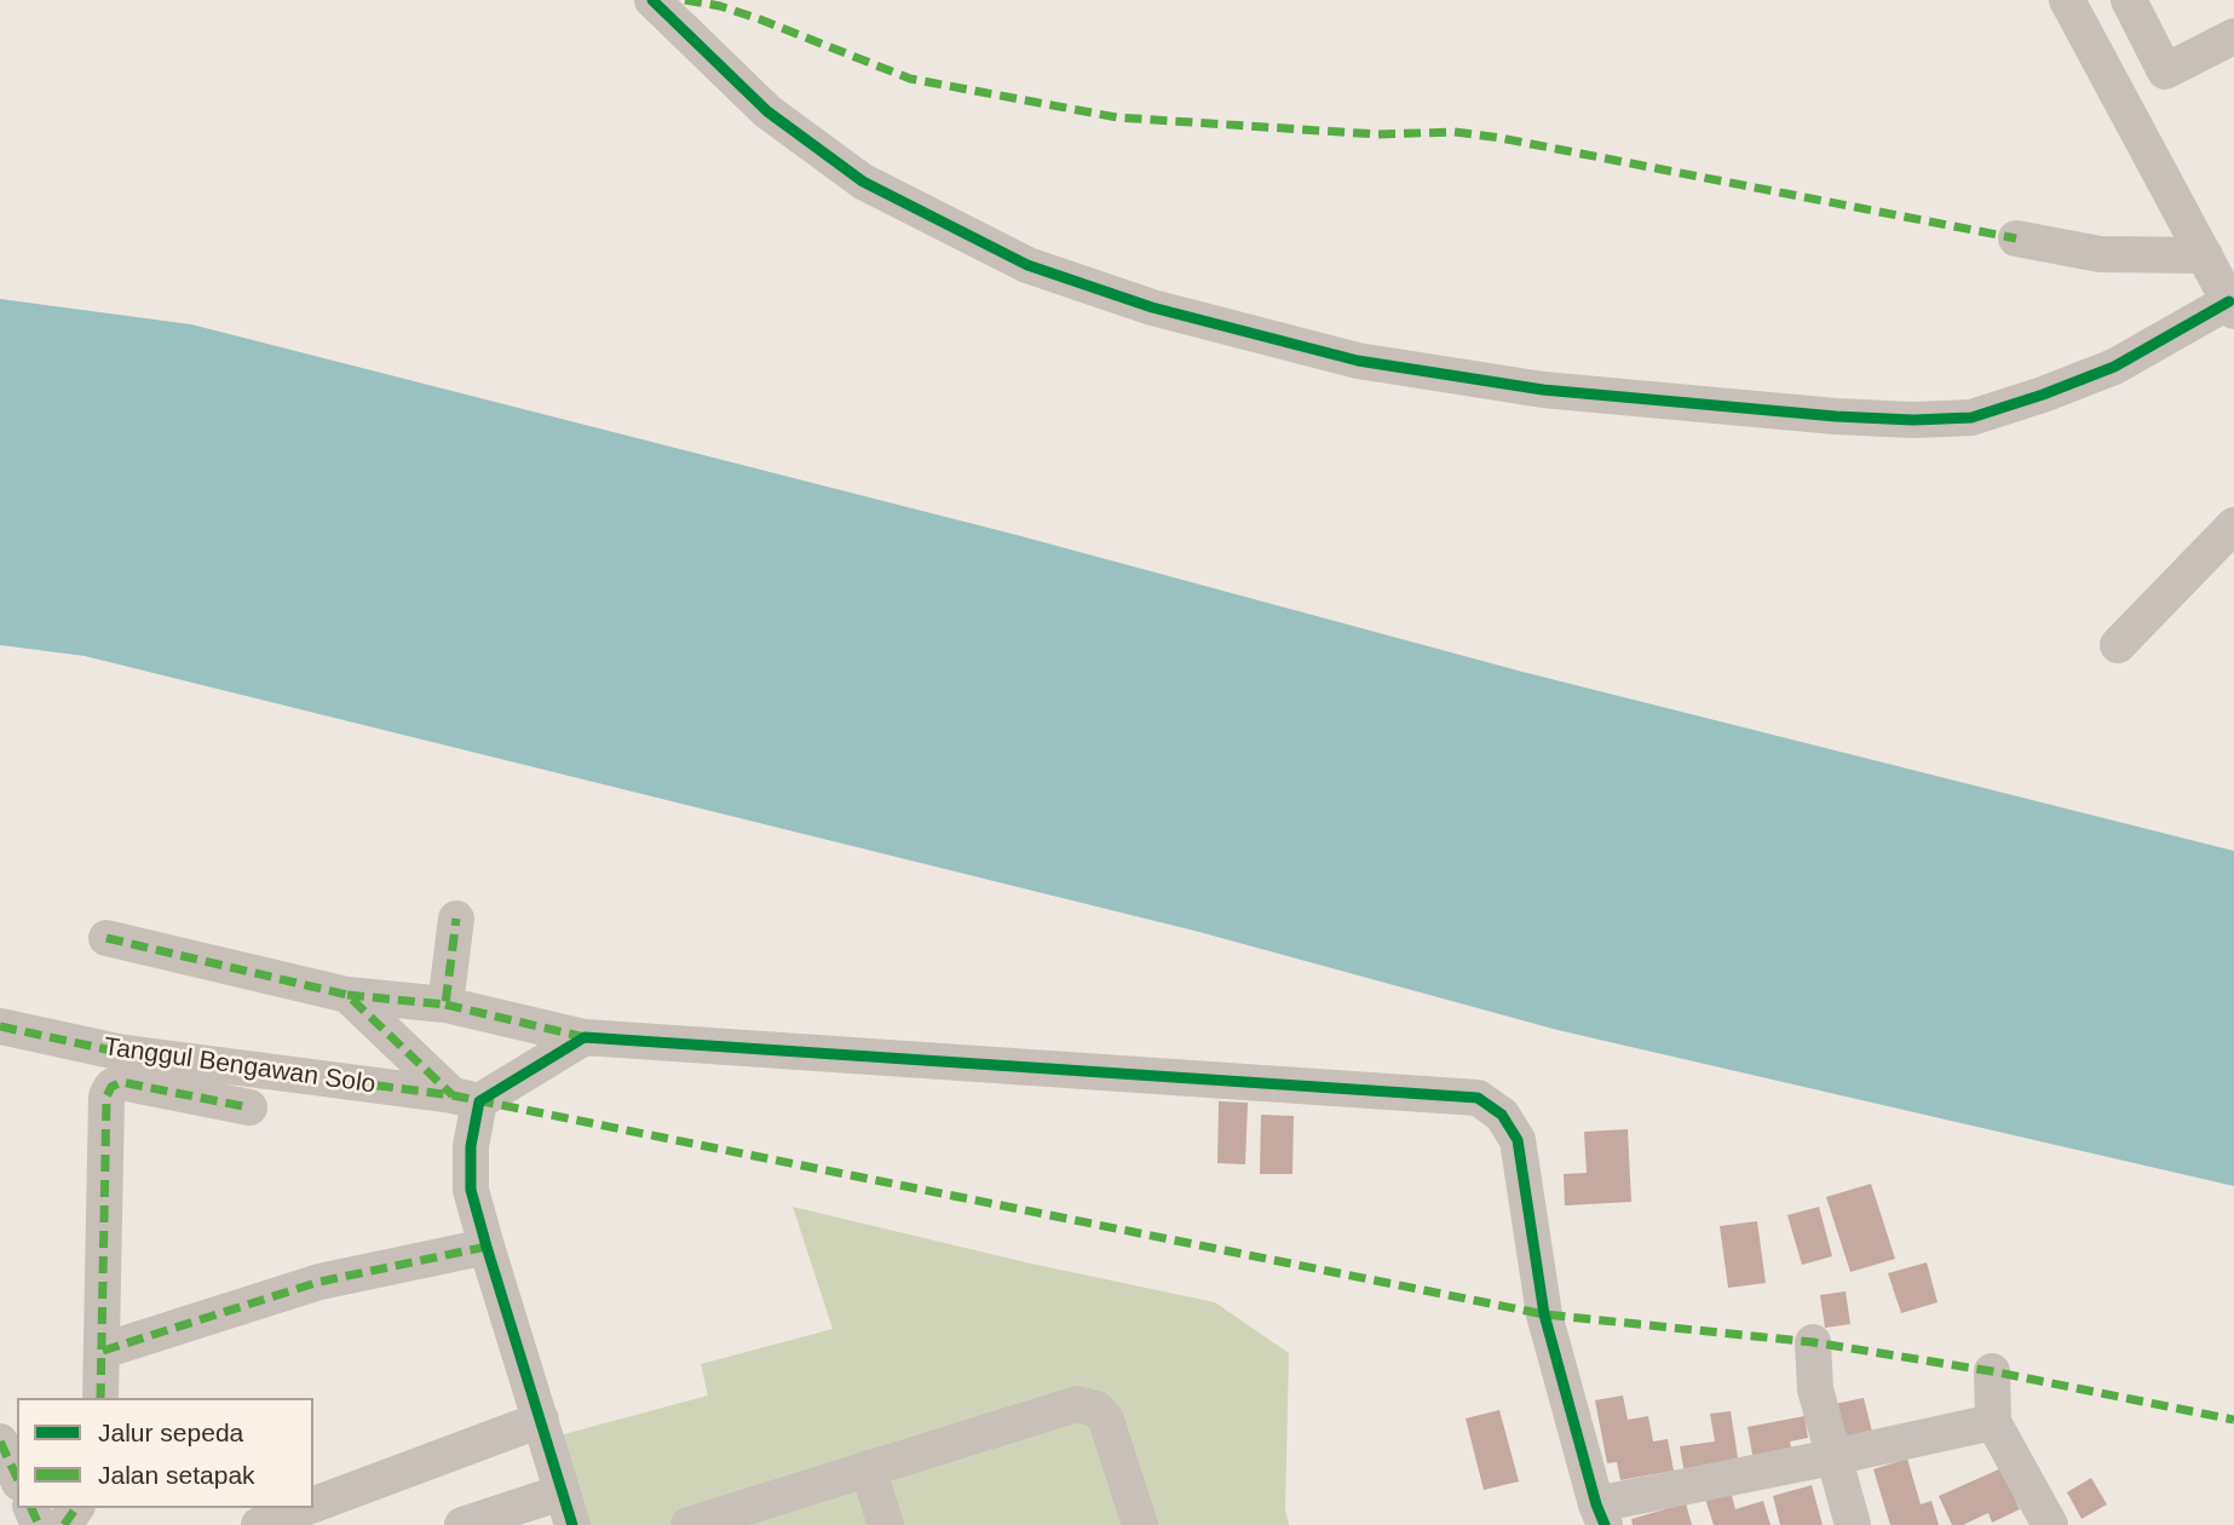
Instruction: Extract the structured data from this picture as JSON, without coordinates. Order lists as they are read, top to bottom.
{
  "streets": {
    "street": ["Tanggul Bengawan Solo"]
  },
  "legend": ["Jalur sepeda", "Jalan setapak"]
}
